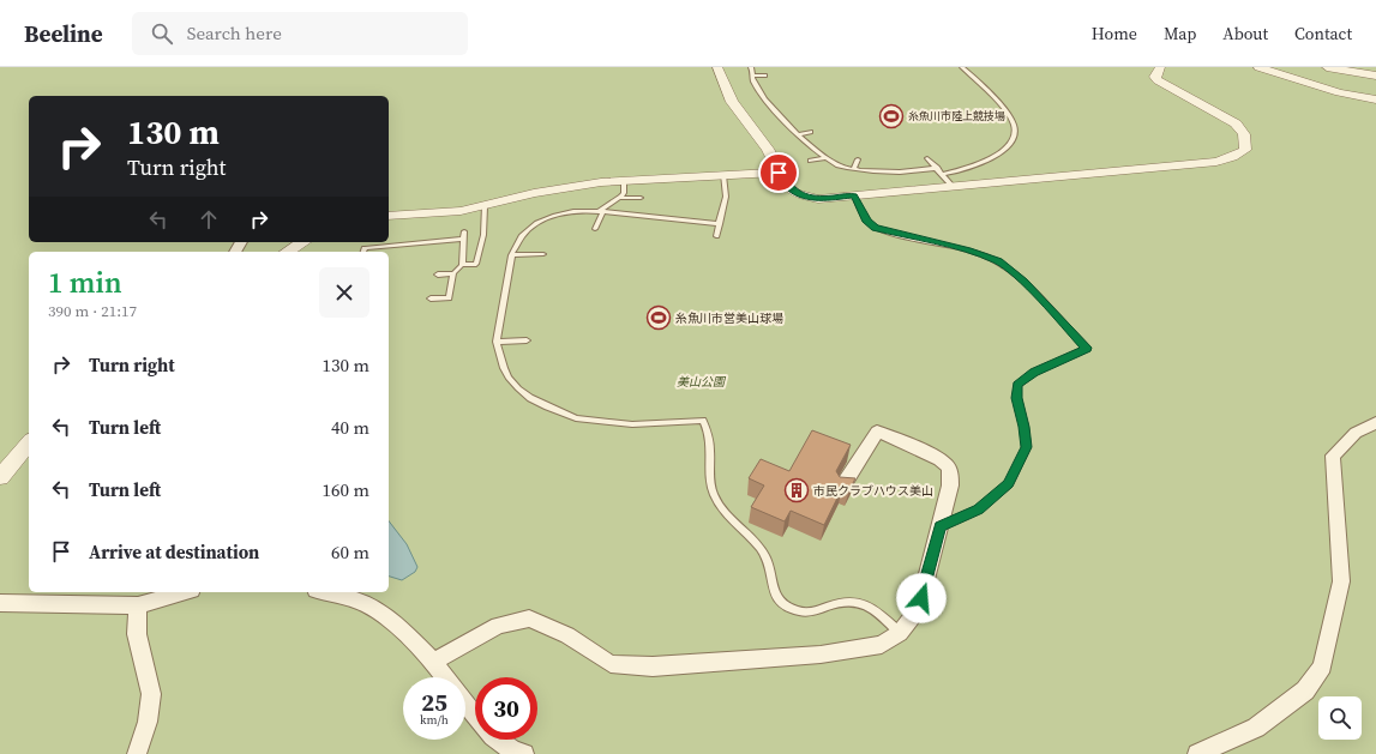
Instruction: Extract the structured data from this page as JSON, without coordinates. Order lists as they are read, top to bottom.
{
  "parks": ["美山公園"],
  "places": {
    "sports": ["糸魚川市陸上競技場", "糸魚川市営美山球場"],
    "building": ["市民クラブハウス美山"]
  },
  "page": {
    "header": "Beeline",
    "search": "Search here",
    "nav": [
      "Home",
      "Map",
      "About",
      "Contact"
    ],
    "turn": ["130 m", "Turn right"],
    "heading": ["1 min", "390 m · 21:17"],
    "list": [
      {
        "name": "Turn right",
        "value": "130 m"
      },
      {
        "name": "Turn left",
        "value": "40 m"
      },
      {
        "name": "Turn left",
        "value": "160 m"
      },
      {
        "name": "Arrive at destination",
        "value": "60 m"
      }
    ],
    "speed": "25 km/h",
    "limit": "30"
  }
}
